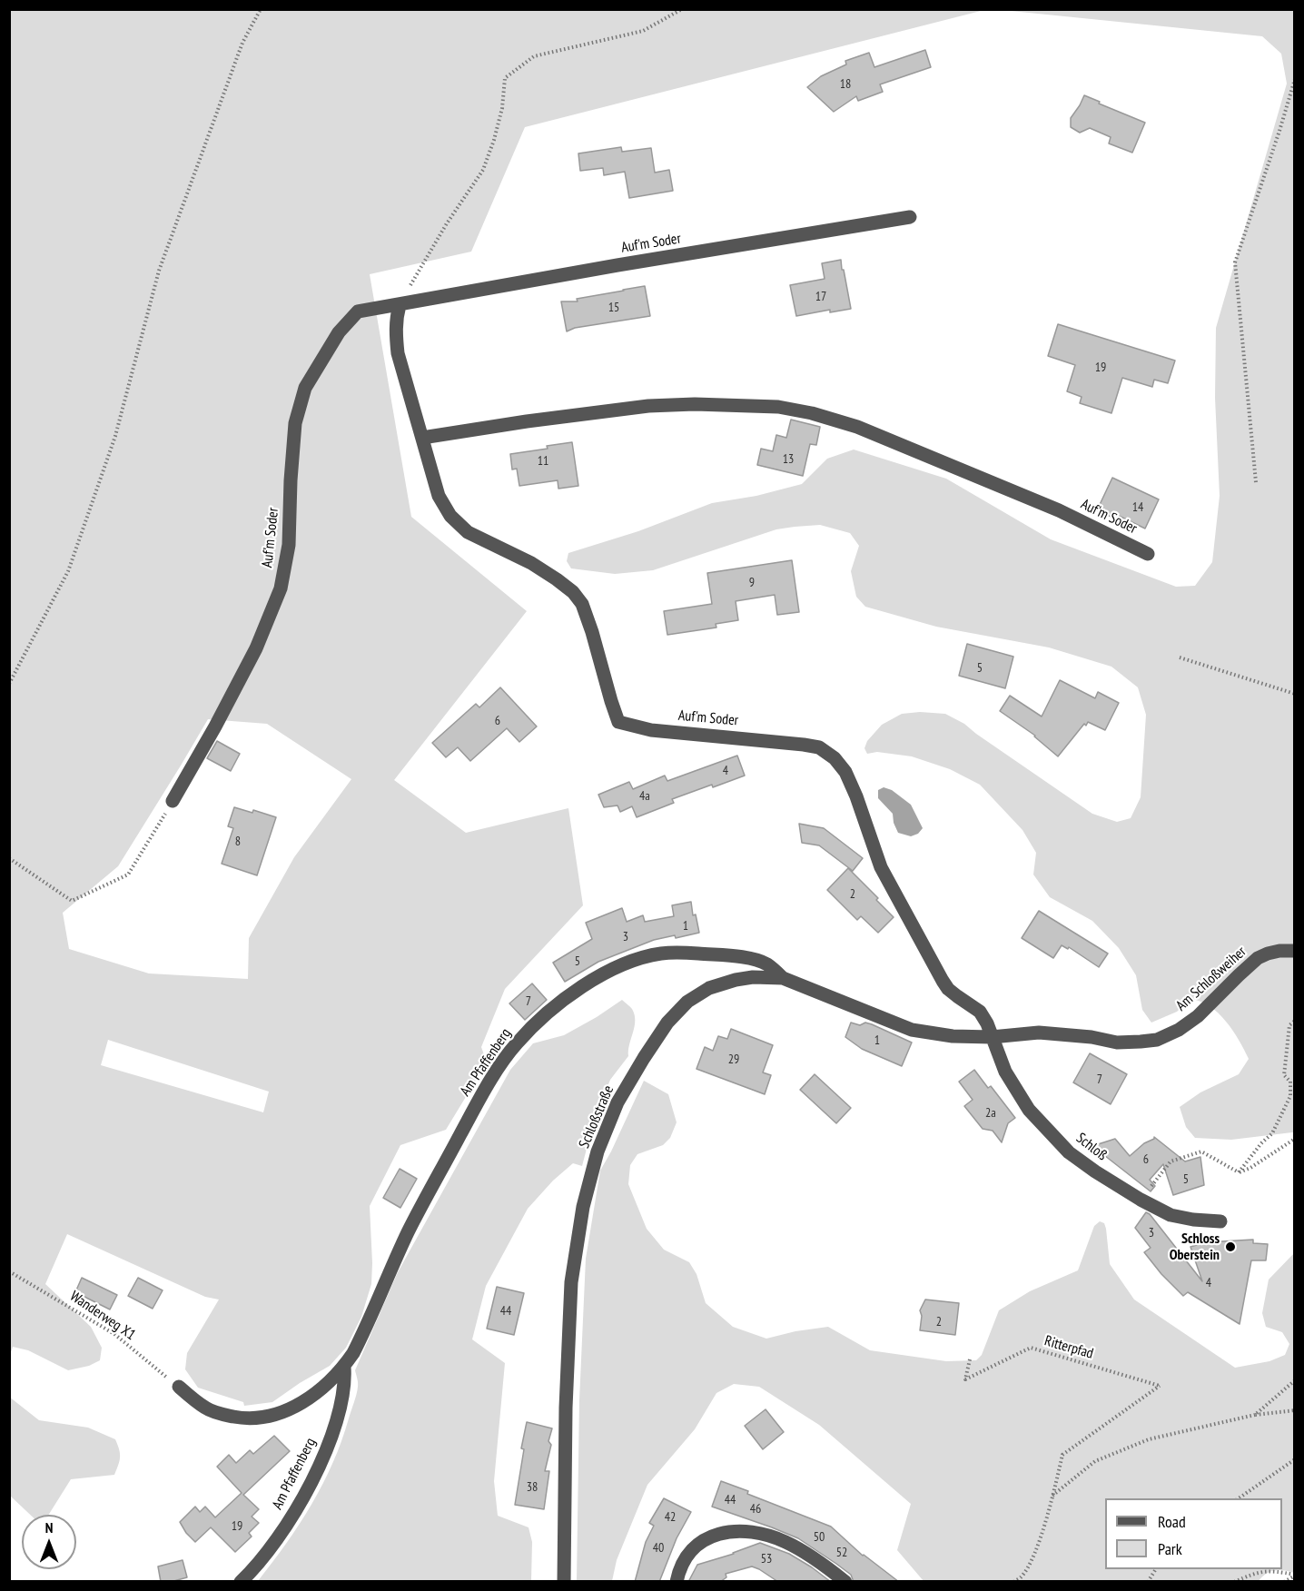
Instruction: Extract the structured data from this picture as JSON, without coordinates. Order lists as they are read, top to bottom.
{
  "streets": {
    "street": [
      "Auf'm Soder",
      "Am Schloßweiher",
      "Am Pfaffenberg",
      "Schloßstraße",
      "Schloß"
    ],
    "path": ["Wanderweg X1", "Ritterpfad"]
  },
  "crossings": [
    ["Auf'm Soder", "Am Schloßweiher"],
    ["Auf'm Soder", "Schloßstraße"],
    ["Auf'm Soder", "Schloß"],
    ["Am Schloßweiher", "Schloßstraße"],
    ["Am Schloßweiher", "Schloß"],
    ["Am Pfaffenberg", "Schloßstraße"],
    ["Am Pfaffenberg", "Wanderweg X1"],
    ["Schloßstraße", "Schloß"]
  ],
  "places": ["Schloss Oberstein"],
  "house_numbers": [
    "18",
    "17",
    "15",
    "19",
    "13",
    "11",
    "14",
    "9",
    "5",
    "6",
    "4",
    "4a",
    "8",
    "2",
    "1",
    "3",
    "5",
    "7",
    "1",
    "29",
    "7",
    "2a",
    "6",
    "5",
    "3",
    "4",
    "44",
    "2",
    "38",
    "44",
    "46",
    "42",
    "19",
    "50",
    "40",
    "52",
    "53"
  ],
  "legend": ["Road", "Park"],
  "north": "top"
}
